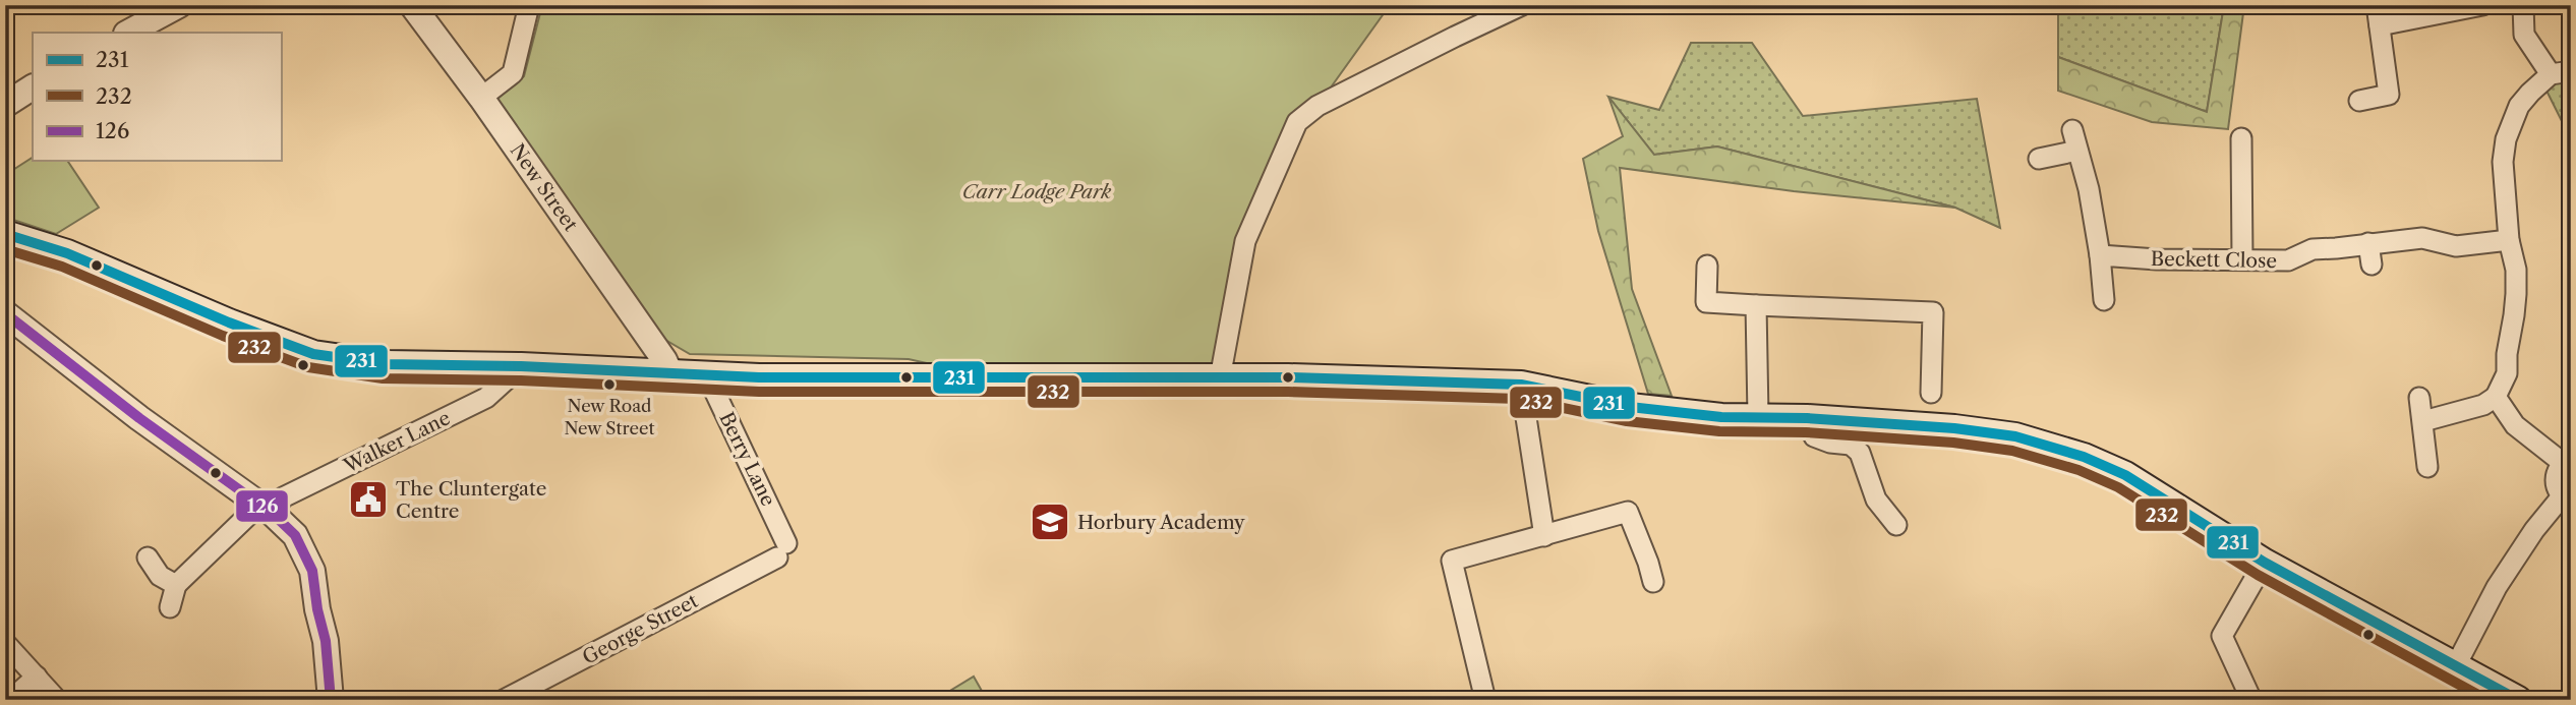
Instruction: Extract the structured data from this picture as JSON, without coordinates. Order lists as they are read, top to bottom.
{
  "streets": {
    "street": [
      "New Street",
      "Beckett Close",
      "Walker Lane",
      "Berry Lane",
      "George Street"
    ]
  },
  "crossings": [
    ["Berry Lane", "George Street"]
  ],
  "parks": ["Carr Lodge Park"],
  "places": {
    "other": ["New Road New Street"],
    "public building": ["The Cluntergate Centre"],
    "school or university": ["Horbury Academy"]
  },
  "lines": ["transit line 231", "transit line 232", "transit line 126"],
  "legend": ["231", "232", "126"]
}
